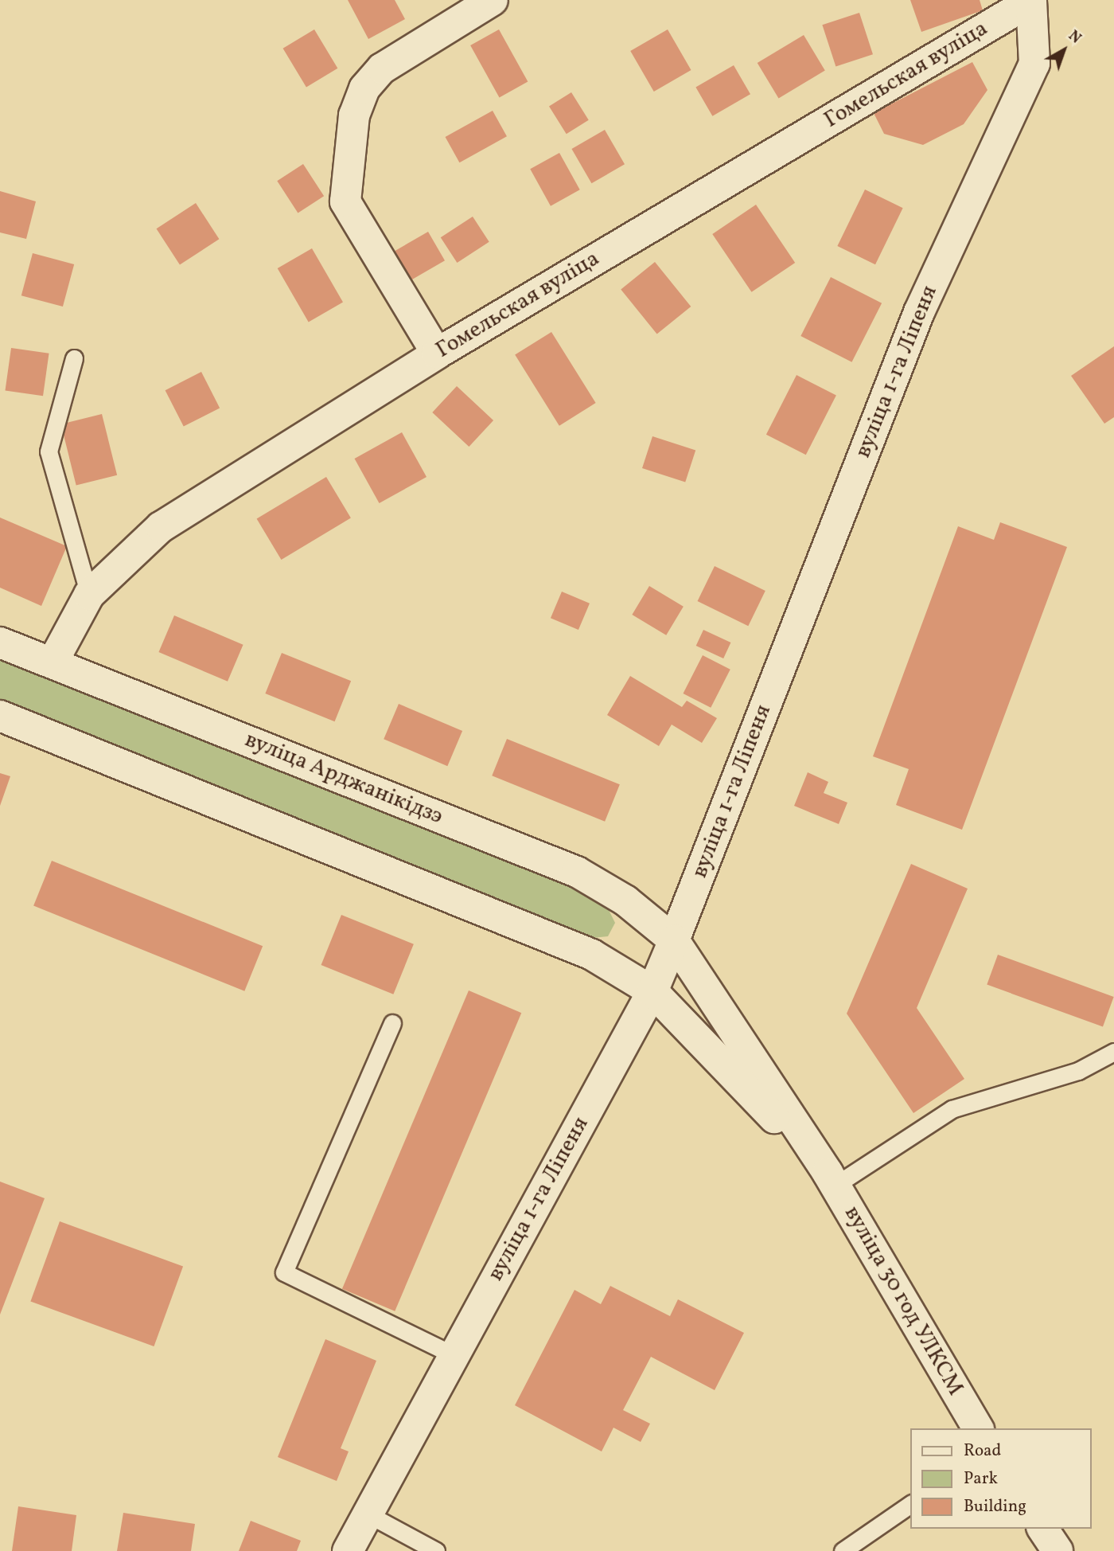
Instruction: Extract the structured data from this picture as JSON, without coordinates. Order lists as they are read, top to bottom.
{
  "streets": {
    "street": [
      "Гомельская вуліца",
      "вуліца 1-га Ліпеня",
      "вуліца Арджанікідзэ",
      "вуліца 30 год УЛКСМ"
    ]
  },
  "crossings": [
    ["Гомельская вуліца", "вуліца 1-га Ліпеня"],
    ["Гомельская вуліца", "вуліца Арджанікідзэ"],
    ["вуліца 1-га Ліпеня", "вуліца Арджанікідзэ"],
    ["вуліца 1-га Ліпеня", "вуліца 30 год УЛКСМ"],
    ["вуліца Арджанікідзэ", "вуліца 30 год УЛКСМ"]
  ],
  "legend": ["Road", "Park", "Building"],
  "north": "top right"
}
